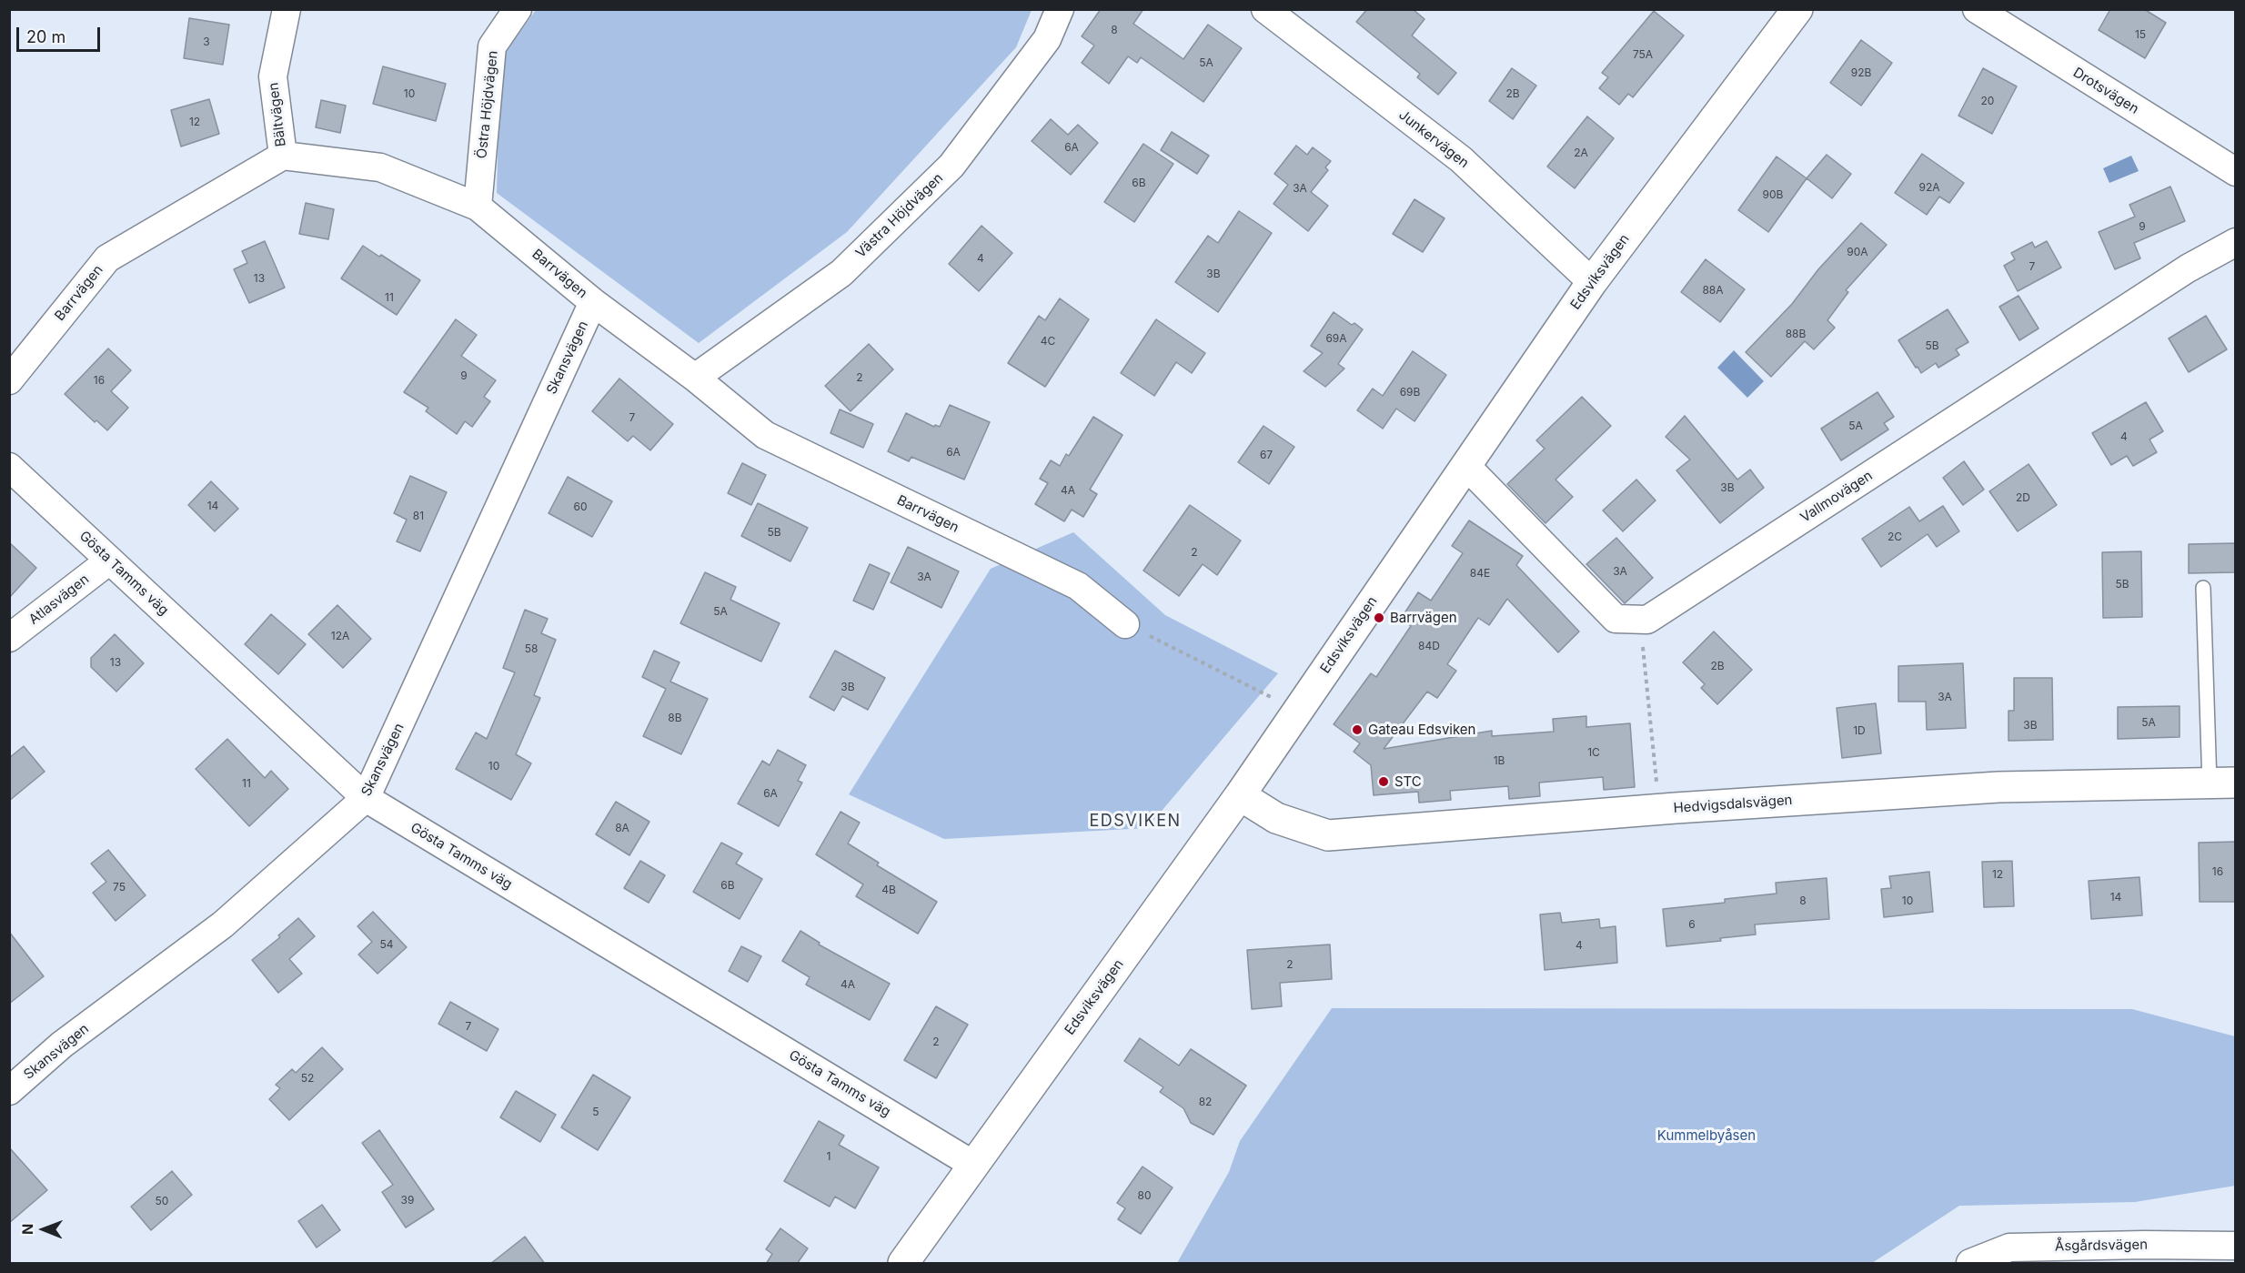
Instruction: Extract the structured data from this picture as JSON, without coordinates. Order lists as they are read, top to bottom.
{
  "streets": {
    "street": [
      "Drotsvägen",
      "Östra Höjdvägen",
      "Bältvägen",
      "Junkervägen",
      "Västra Höjdvägen",
      "Edsviksvägen",
      "Barrvägen",
      "Skansvägen",
      "Vallmovägen",
      "Gösta Tamms väg",
      "Atlasvägen",
      "Hedvigsdalsvägen",
      "Åsgårdsvägen"
    ]
  },
  "crossings": [
    ["Östra Höjdvägen", "Barrvägen"],
    ["Bältvägen", "Barrvägen"],
    ["Junkervägen", "Edsviksvägen"],
    ["Västra Höjdvägen", "Barrvägen"],
    ["Edsviksvägen", "Gösta Tamms väg"],
    ["Edsviksvägen", "Hedvigsdalsvägen"],
    ["Barrvägen", "Skansvägen"],
    ["Skansvägen", "Gösta Tamms väg"],
    ["Gösta Tamms väg", "Atlasvägen"]
  ],
  "districts": ["EDSVIKEN"],
  "parks": ["Kummelbyåsen"],
  "places": ["Barrvägen", "Gateau Edsviken", "STC"],
  "house_numbers": [
    "8",
    "15",
    "3",
    "75A",
    "5A",
    "92B",
    "10",
    "2B",
    "20",
    "12",
    "6A",
    "2A",
    "6B",
    "92A",
    "3A",
    "90B",
    "9",
    "90A",
    "4",
    "7",
    "3B",
    "13",
    "88A",
    "11",
    "88B",
    "69A",
    "4C",
    "5B",
    "9",
    "2",
    "16",
    "69B",
    "7",
    "5A",
    "4",
    "6A",
    "67",
    "3B",
    "4A",
    "2D",
    "14",
    "60",
    "81",
    "5B",
    "2C",
    "2",
    "3A",
    "84E",
    "3A",
    "5B",
    "5A",
    "12A",
    "84D",
    "58",
    "13",
    "2B",
    "3B",
    "3A",
    "8B",
    "5A",
    "3B",
    "1D",
    "1C",
    "1B",
    "10",
    "11",
    "6A",
    "8A",
    "16",
    "12",
    "6B",
    "75",
    "4B",
    "14",
    "8",
    "10",
    "6",
    "54",
    "4",
    "2",
    "4A",
    "7",
    "2",
    "52",
    "82",
    "5",
    "1",
    "80",
    "39",
    "50"
  ],
  "scale_bar": "20 m",
  "north": "left"
}
